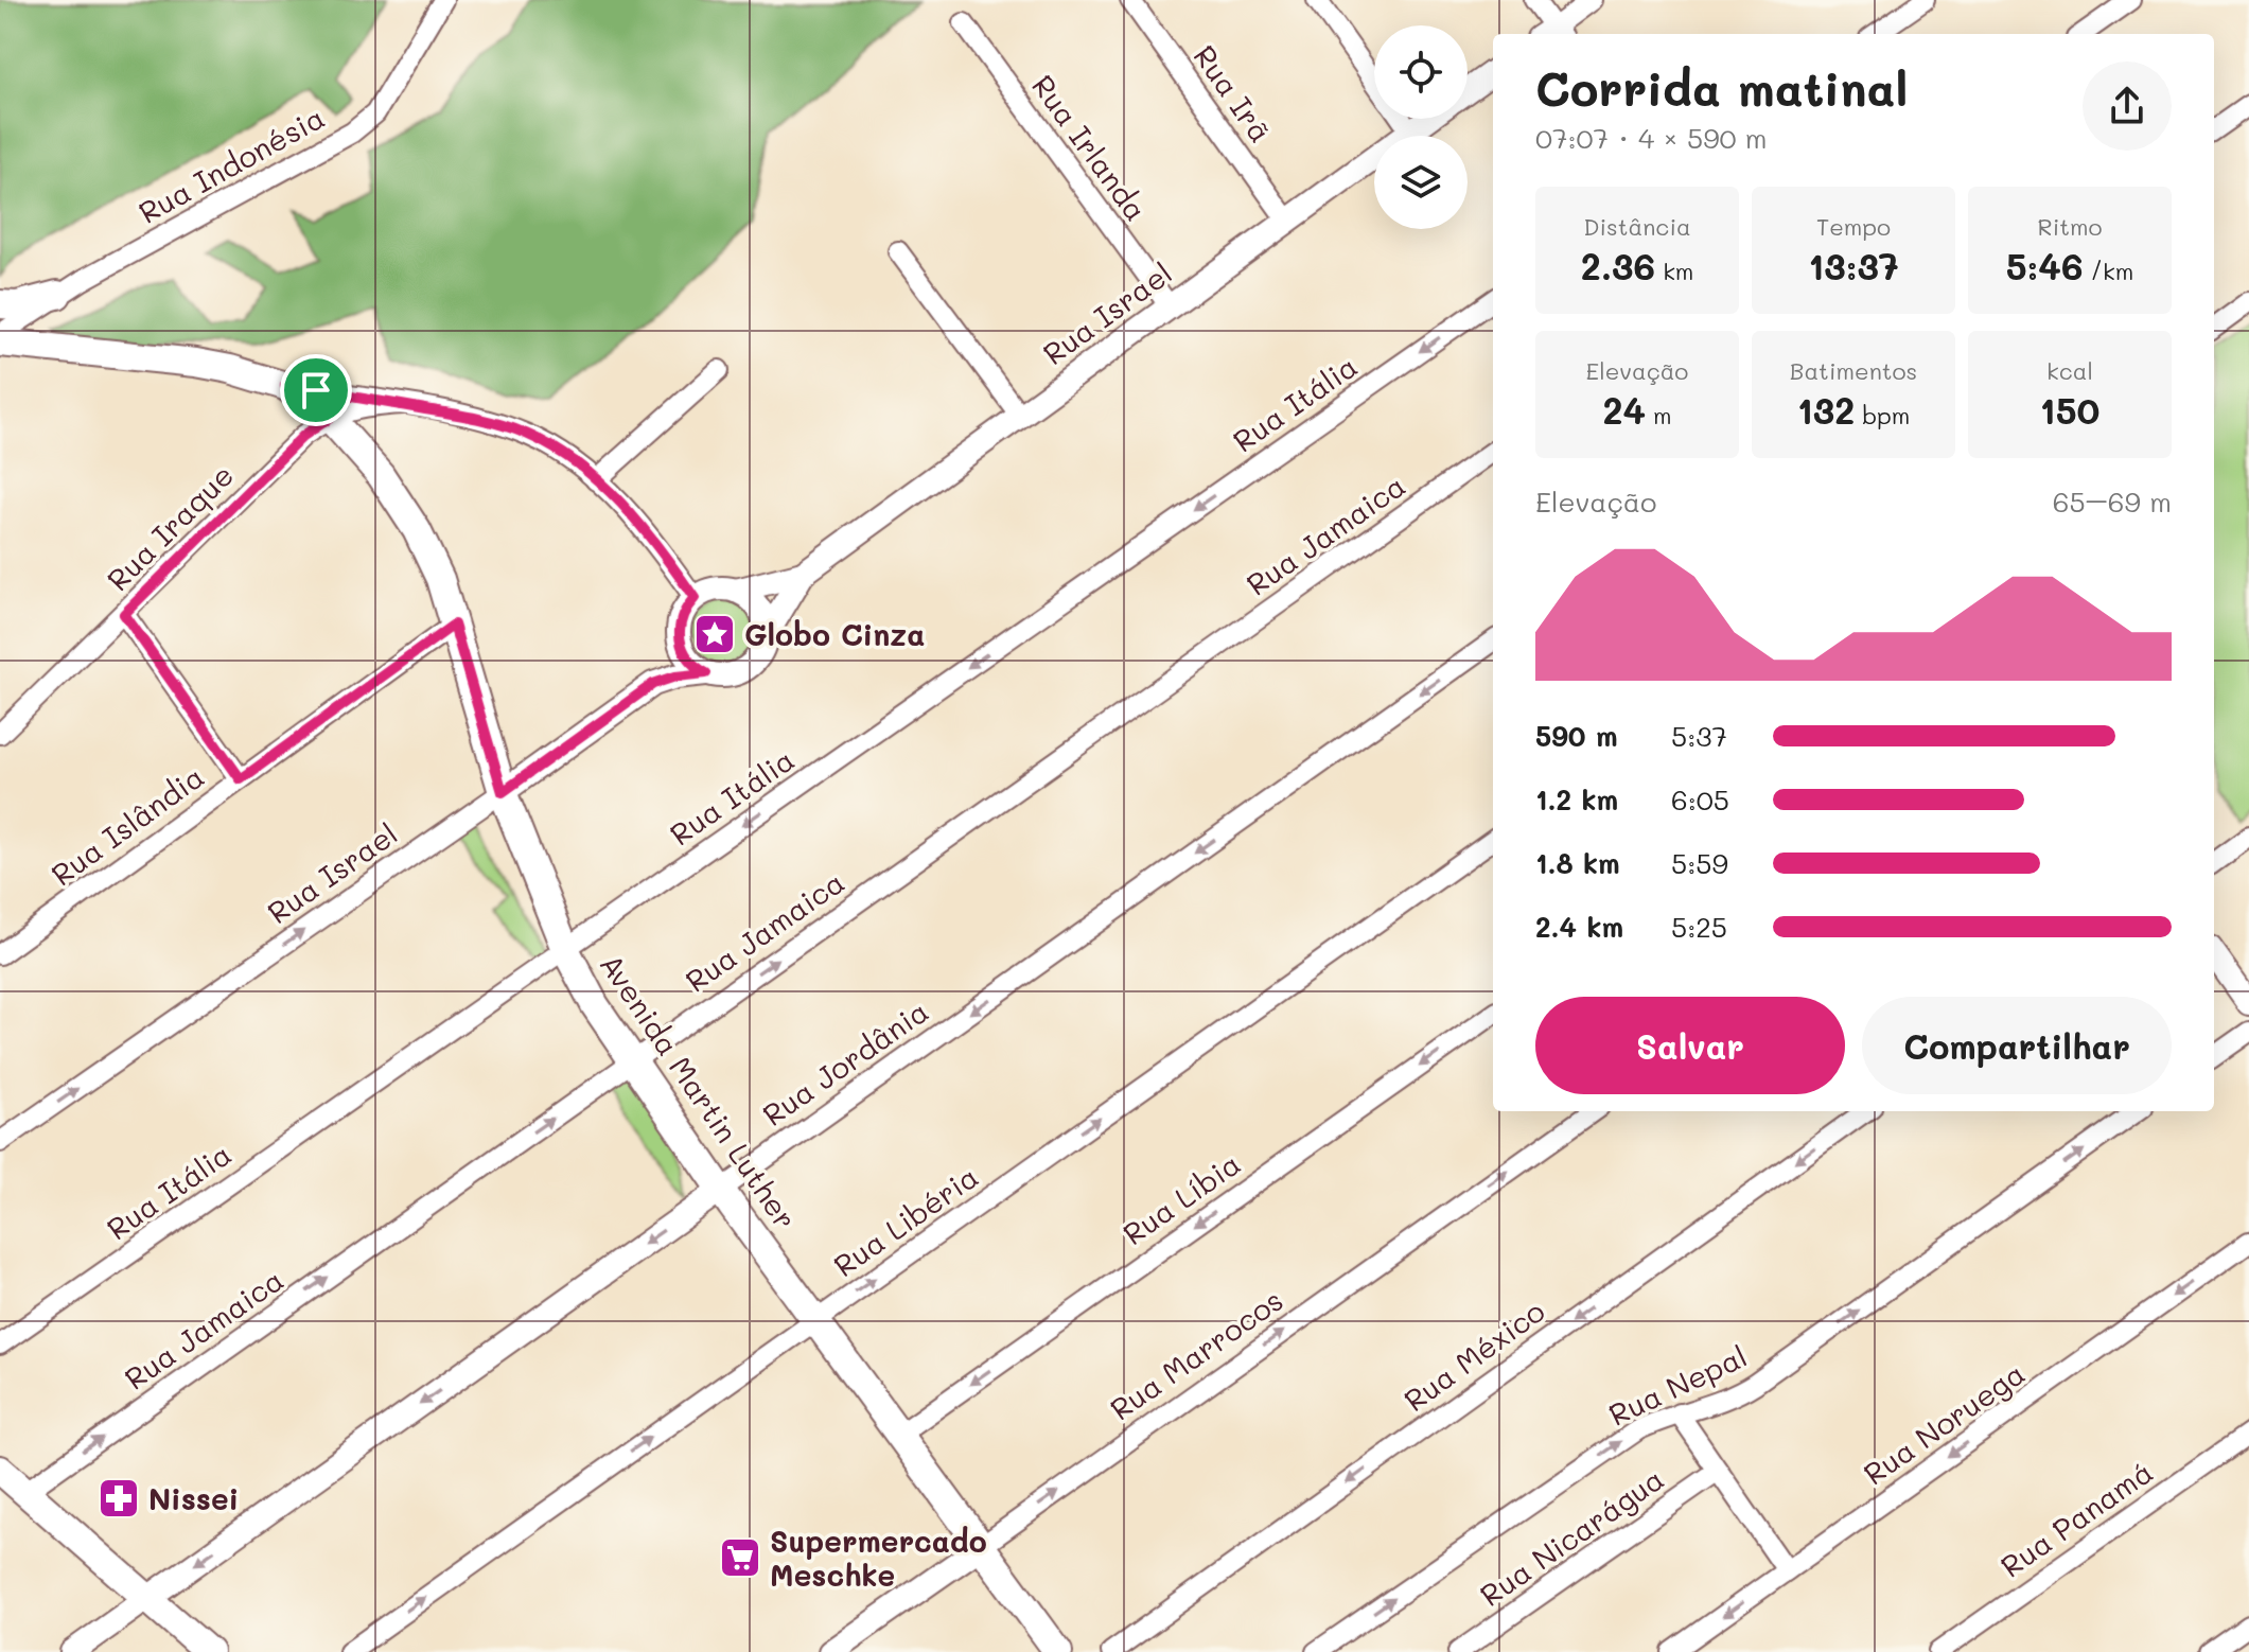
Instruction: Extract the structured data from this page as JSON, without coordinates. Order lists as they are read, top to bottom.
{
  "streets": {
    "main road": ["Avenida Martin Luther"],
    "street": [
      "Rua Irã",
      "Rua Irlanda",
      "Rua Indonésia",
      "Rua Israel",
      "Rua Itália",
      "Rua Iraque",
      "Rua Jamaica",
      "Rua Islândia",
      "Rua Jordânia",
      "Rua Líbia",
      "Rua Libéria",
      "Rua Marrocos",
      "Rua México",
      "Rua Nepal",
      "Rua Noruega",
      "Rua Panamá",
      "Rua Nicarágua"
    ]
  },
  "crossings": [
    ["Rua Irã", "Rua Israel"],
    ["Rua Irlanda", "Rua Israel"],
    ["Rua Israel", "Rua Iraque"],
    ["Rua Israel", "Avenida Martin Luther"],
    ["Rua Itália", "Avenida Martin Luther"],
    ["Rua Iraque", "Avenida Martin Luther"],
    ["Rua Jamaica", "Avenida Martin Luther"],
    ["Rua Islândia", "Avenida Martin Luther"],
    ["Rua Jordânia", "Avenida Martin Luther"],
    ["Avenida Martin Luther", "Rua Líbia"],
    ["Avenida Martin Luther", "Rua Libéria"],
    ["Avenida Martin Luther", "Rua Marrocos"]
  ],
  "one_way": [
    "Rua Itália",
    "Rua Jamaica",
    "Rua Jordânia",
    "Rua Líbia",
    "Rua Libéria",
    "Rua Marrocos",
    "Rua México",
    "Rua Nepal",
    "Rua Noruega"
  ],
  "places": {
    "place": ["Globo Cinza"],
    "pharmacy": ["Nissei"],
    "supermarket": ["Supermercado Meschke"]
  },
  "page": {
    "heading": ["Corrida matinal", "07:07 · 4 × 590 m"],
    "stats": [
      ["Distância", "2.36 km"],
      ["Tempo", "13:37"],
      ["Ritmo", "5:46 /km"],
      ["Elevação", "24 m"],
      ["Batimentos", "132 bpm"],
      ["kcal", "150"]
    ],
    "chart": ["Elevação", "65–69 m"],
    "list": [
      {
        "name": "590 m",
        "note": "5:37"
      },
      {
        "name": "1.2 km",
        "note": "6:05"
      },
      {
        "name": "1.8 km",
        "note": "5:59"
      },
      {
        "name": "2.4 km",
        "note": "5:25"
      }
    ],
    "buttons": ["Salvar", "Compartilhar"]
  }
}
